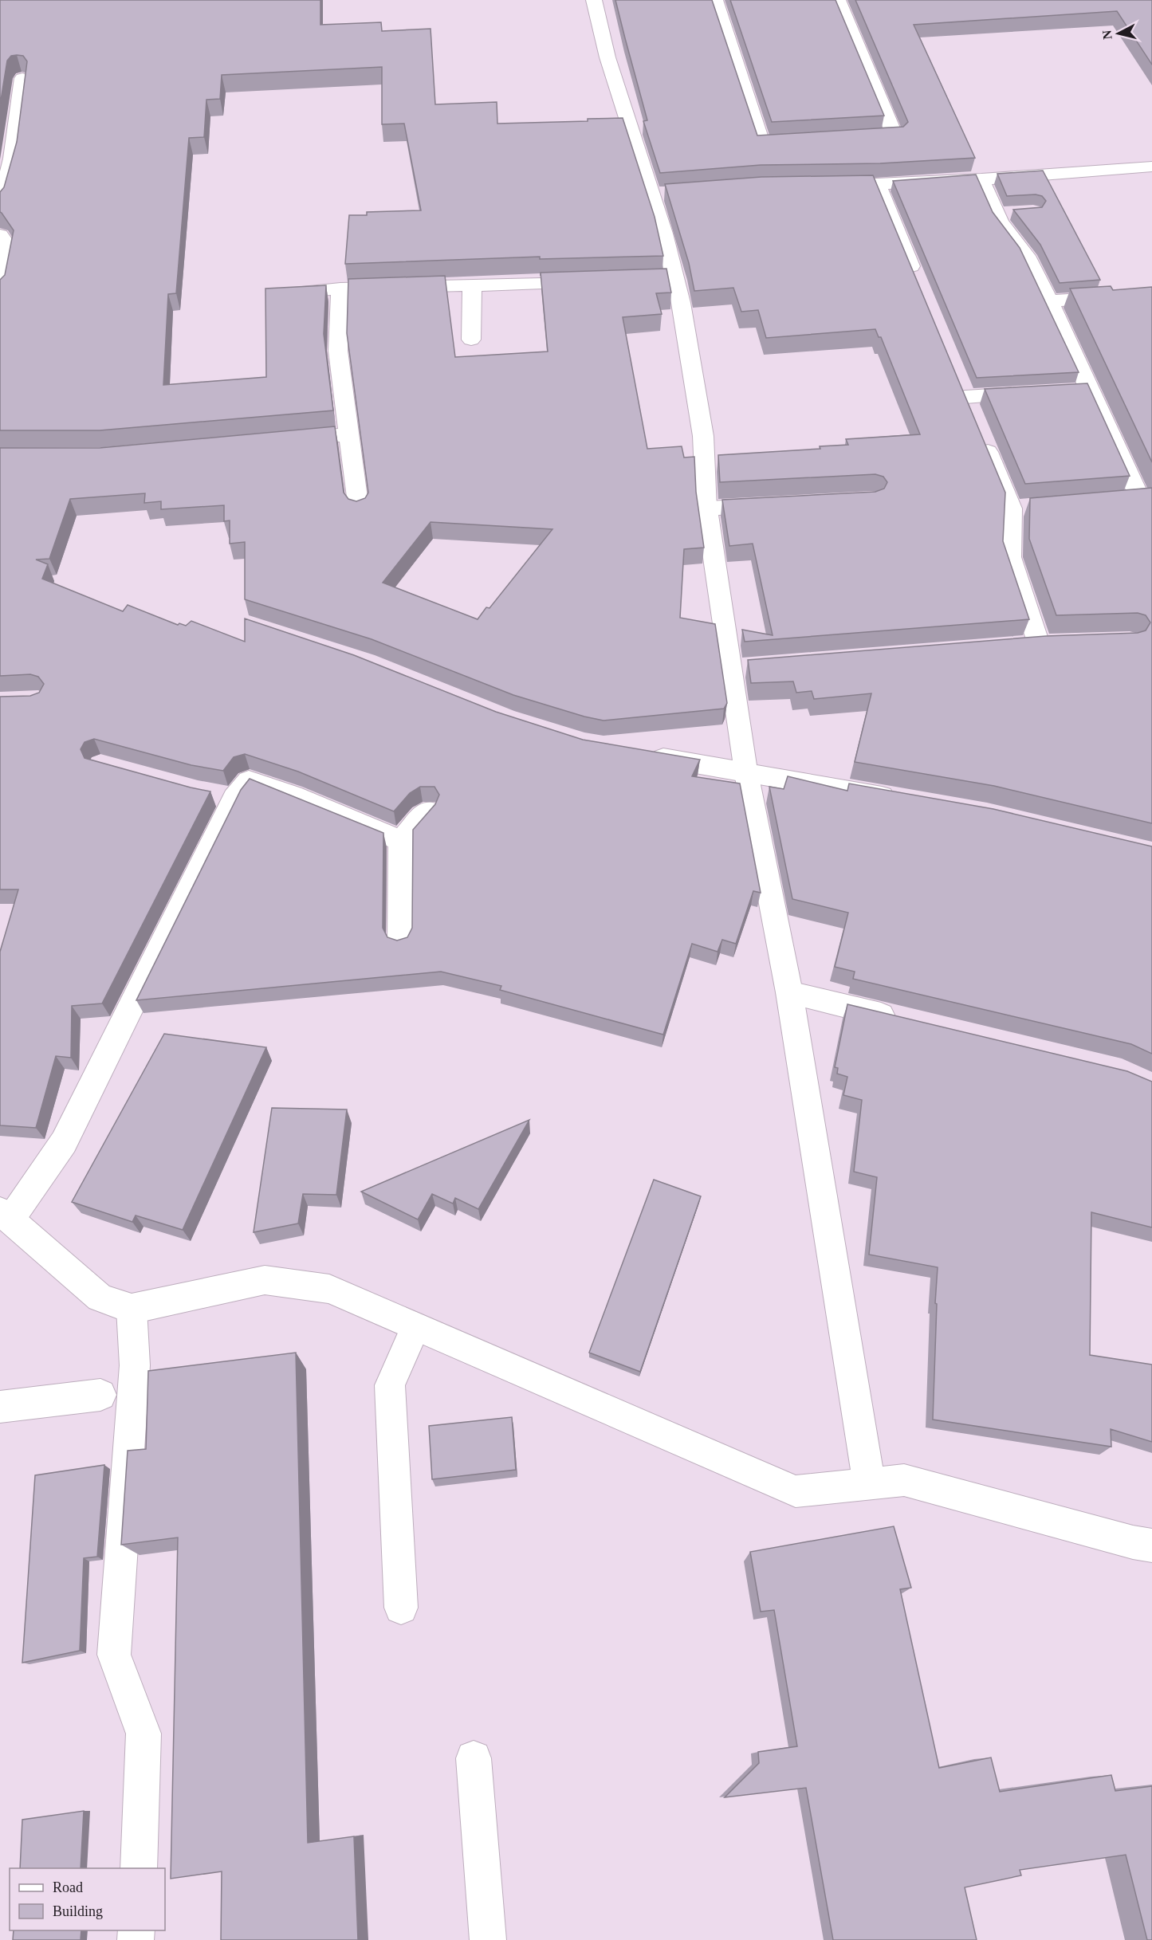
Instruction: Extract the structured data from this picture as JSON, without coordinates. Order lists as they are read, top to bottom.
{
  "legend": ["Road", "Building"],
  "north": "left"
}
